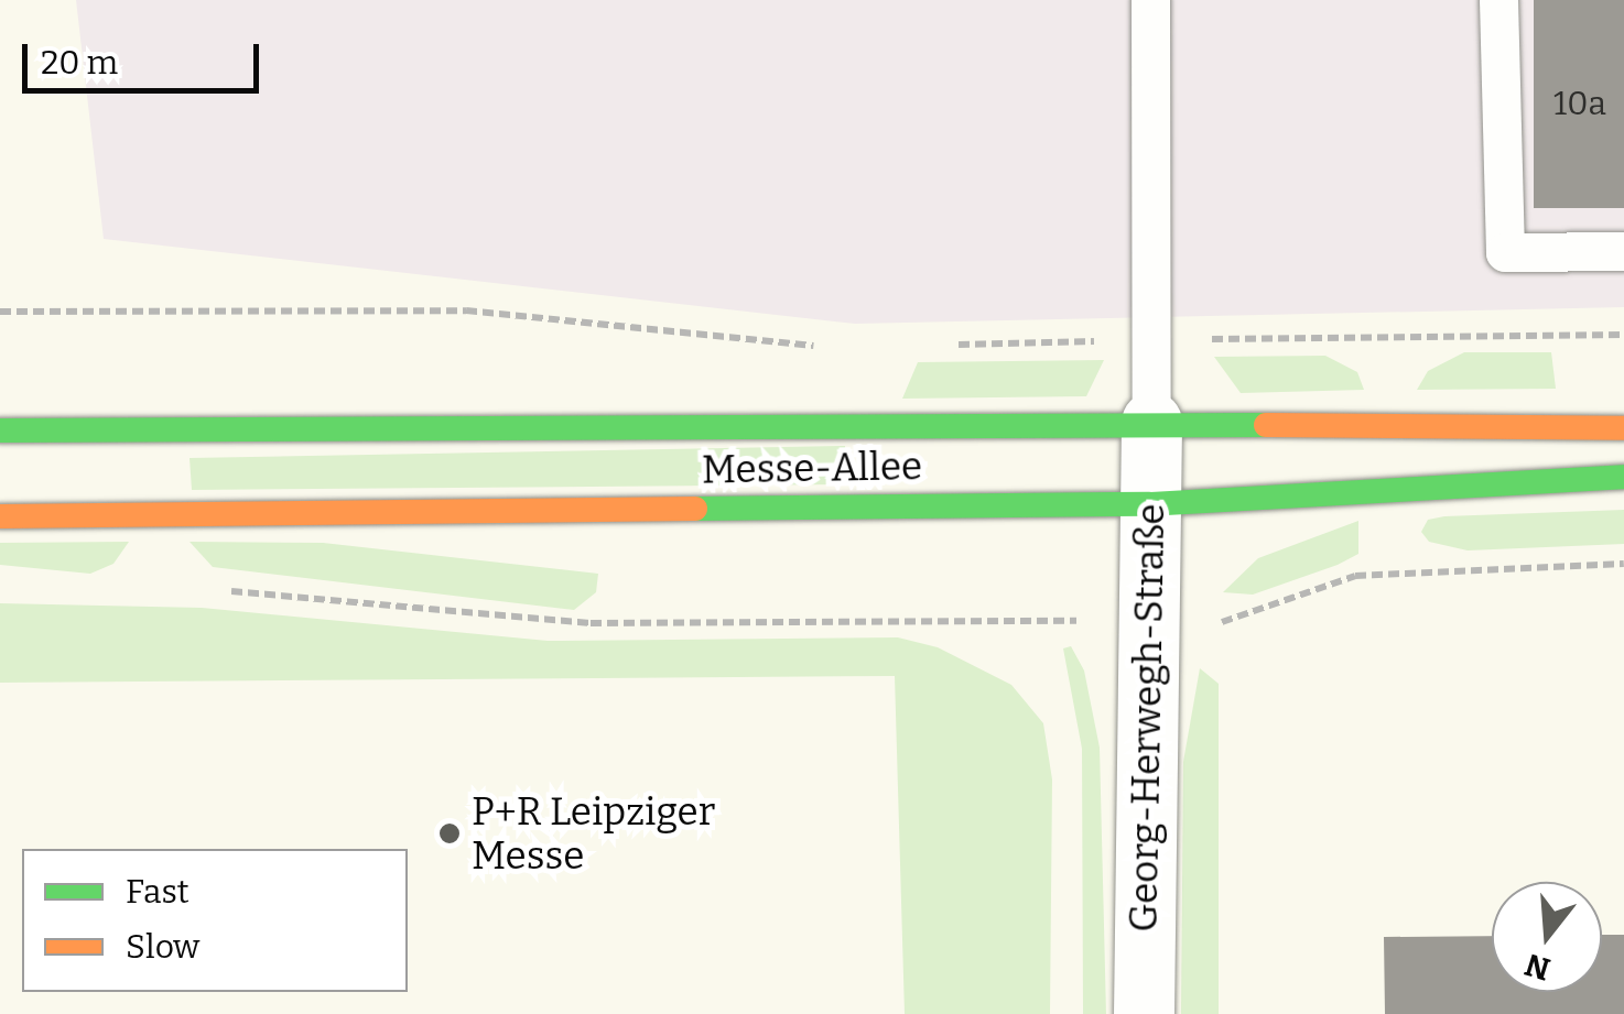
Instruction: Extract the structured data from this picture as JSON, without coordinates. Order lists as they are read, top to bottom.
{
  "streets": {
    "main road": ["Messe-Allee"],
    "street": ["Georg-Herwegh-Straße"]
  },
  "crossings": [
    ["Messe-Allee", "Georg-Herwegh-Straße"]
  ],
  "places": ["P+R Leipziger Messe"],
  "house_numbers": ["10a"],
  "legend": ["Fast", "Slow"],
  "scale_bar": "20 m",
  "north": "bottom"
}
